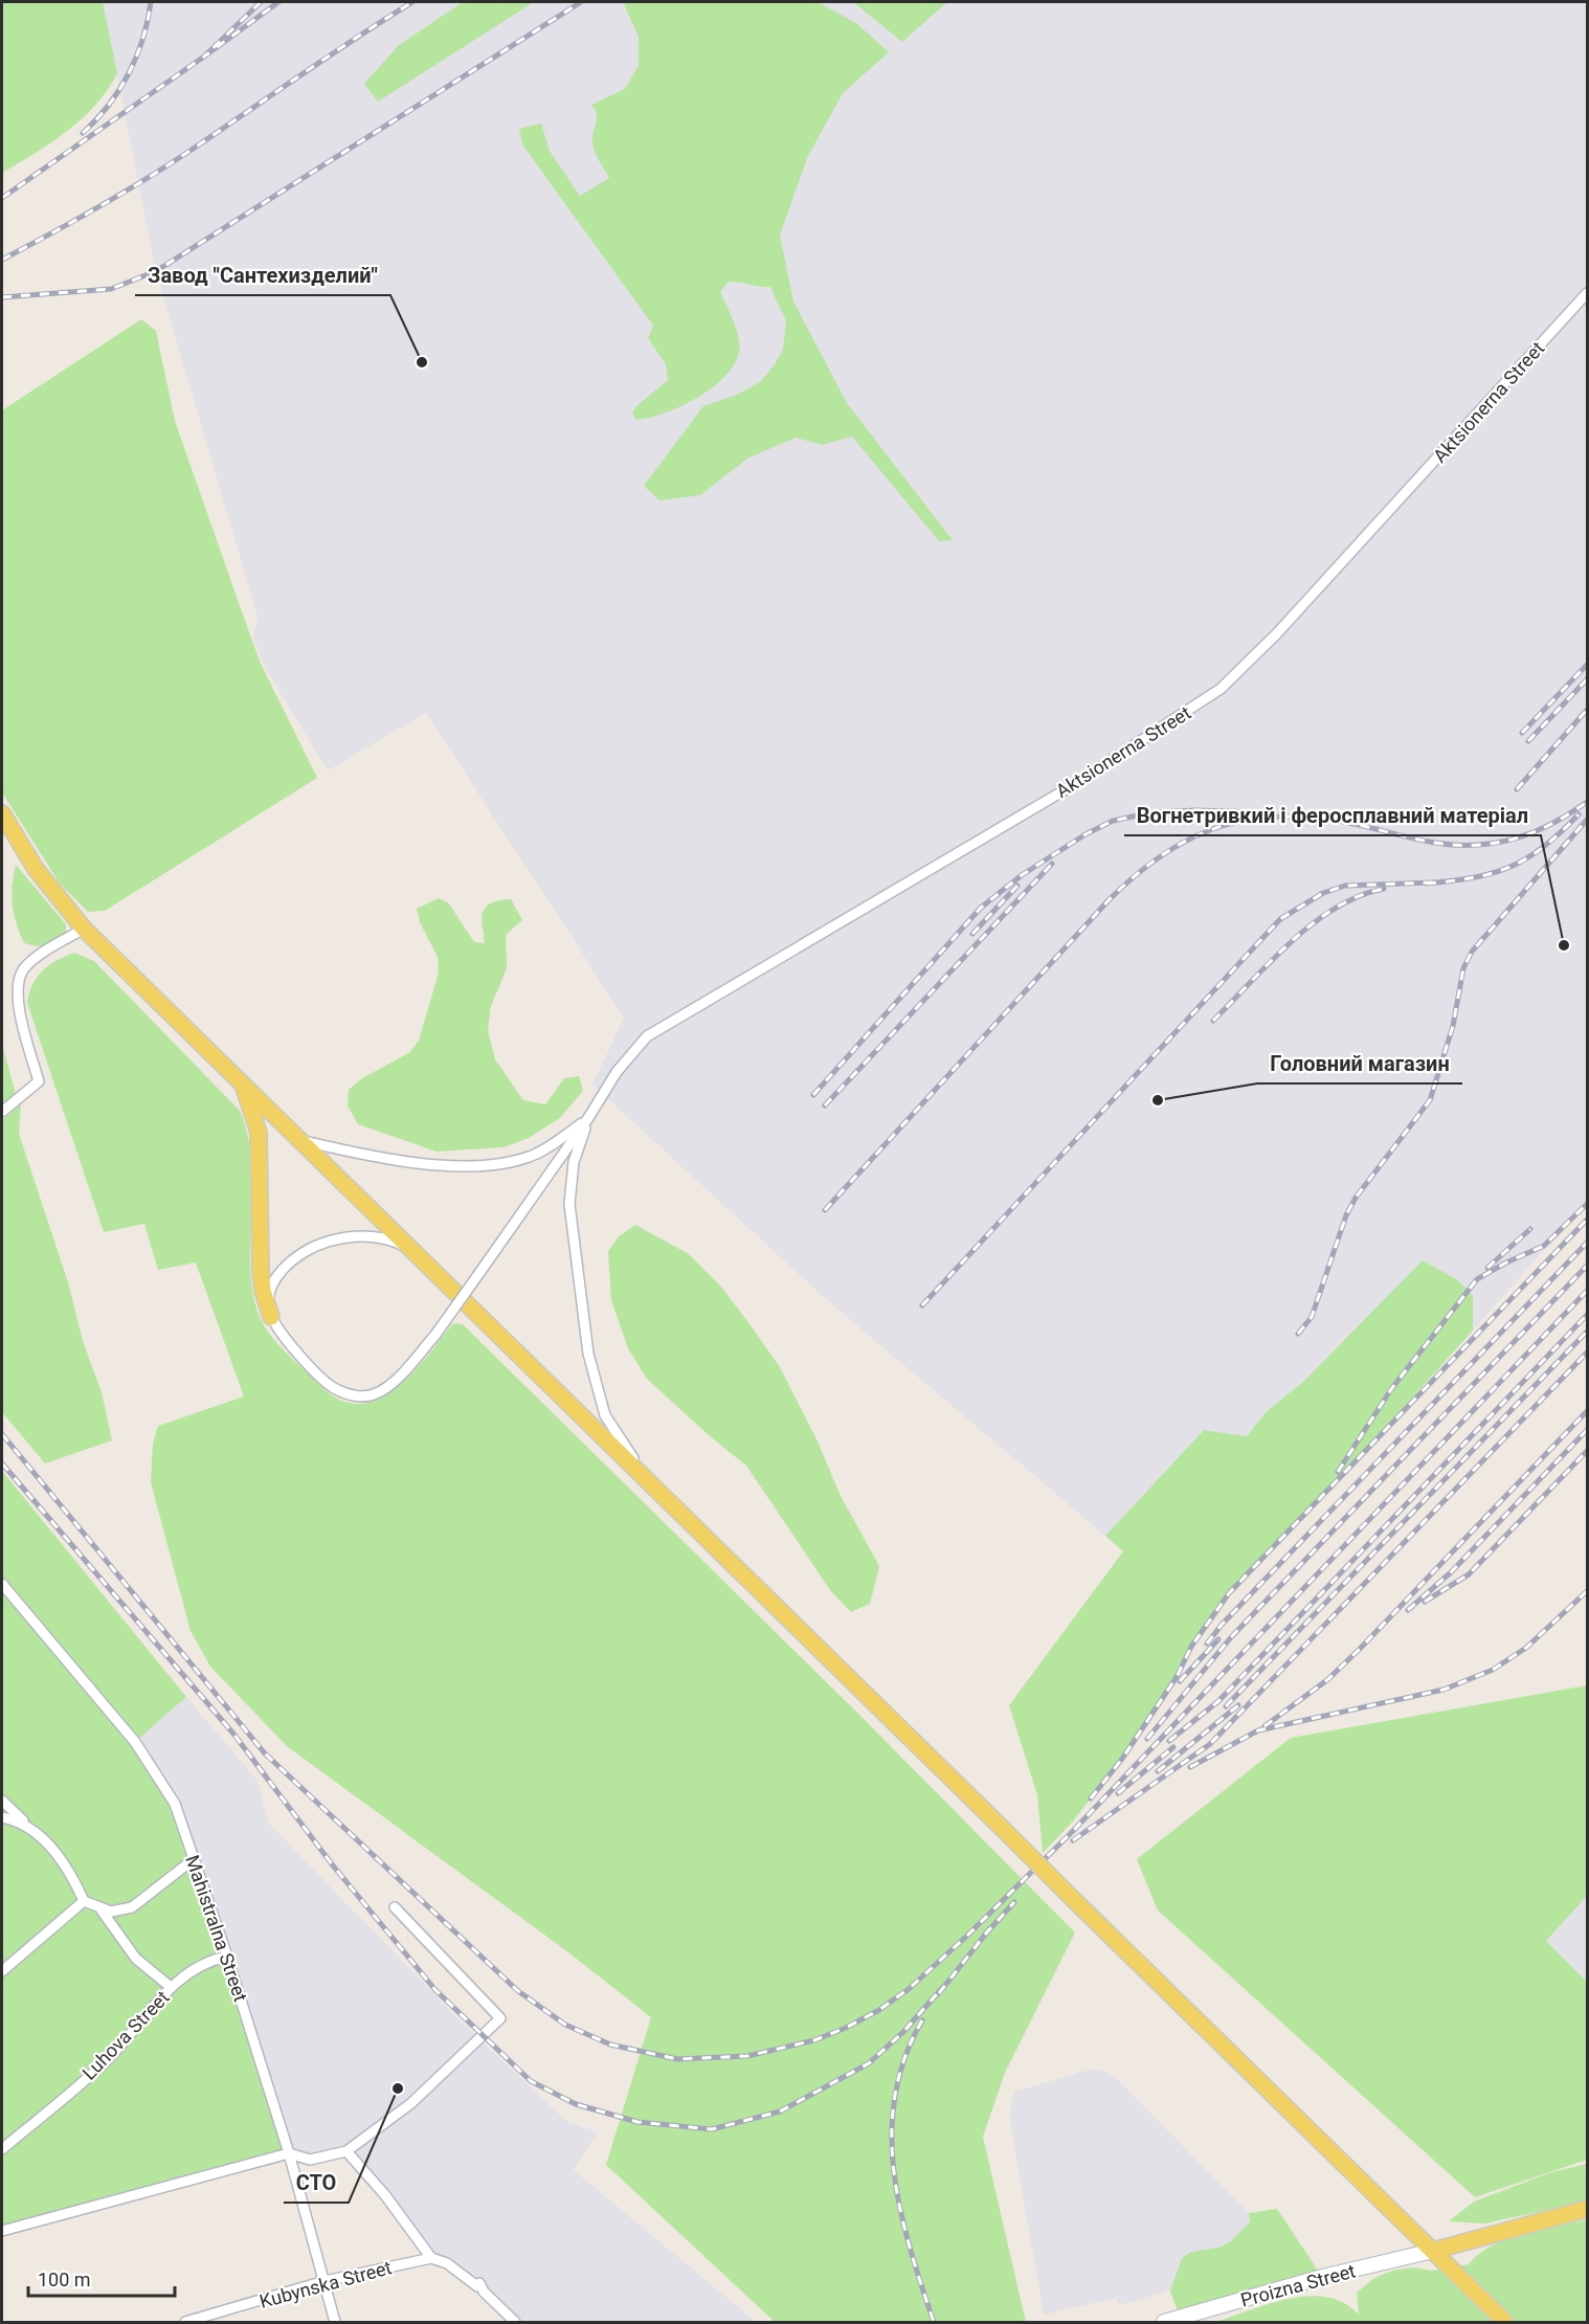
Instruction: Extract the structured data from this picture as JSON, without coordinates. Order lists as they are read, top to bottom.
{
  "streets": {
    "street": [
      "Aktsionerna Street",
      "Mahistralna Street",
      "Luhova Street",
      "Kubynska Street",
      "Proizna Street"
    ]
  },
  "crossings": [
    ["Mahistralna Street", "Luhova Street"],
    ["Mahistralna Street", "Kubynska Street"]
  ],
  "places": [
    "Завод \"Сантехизделий\"",
    "Вогнетривкий і феросплавний матеріал",
    "Головний магазин",
    "СТО"
  ],
  "scale_bar": "100 m"
}
